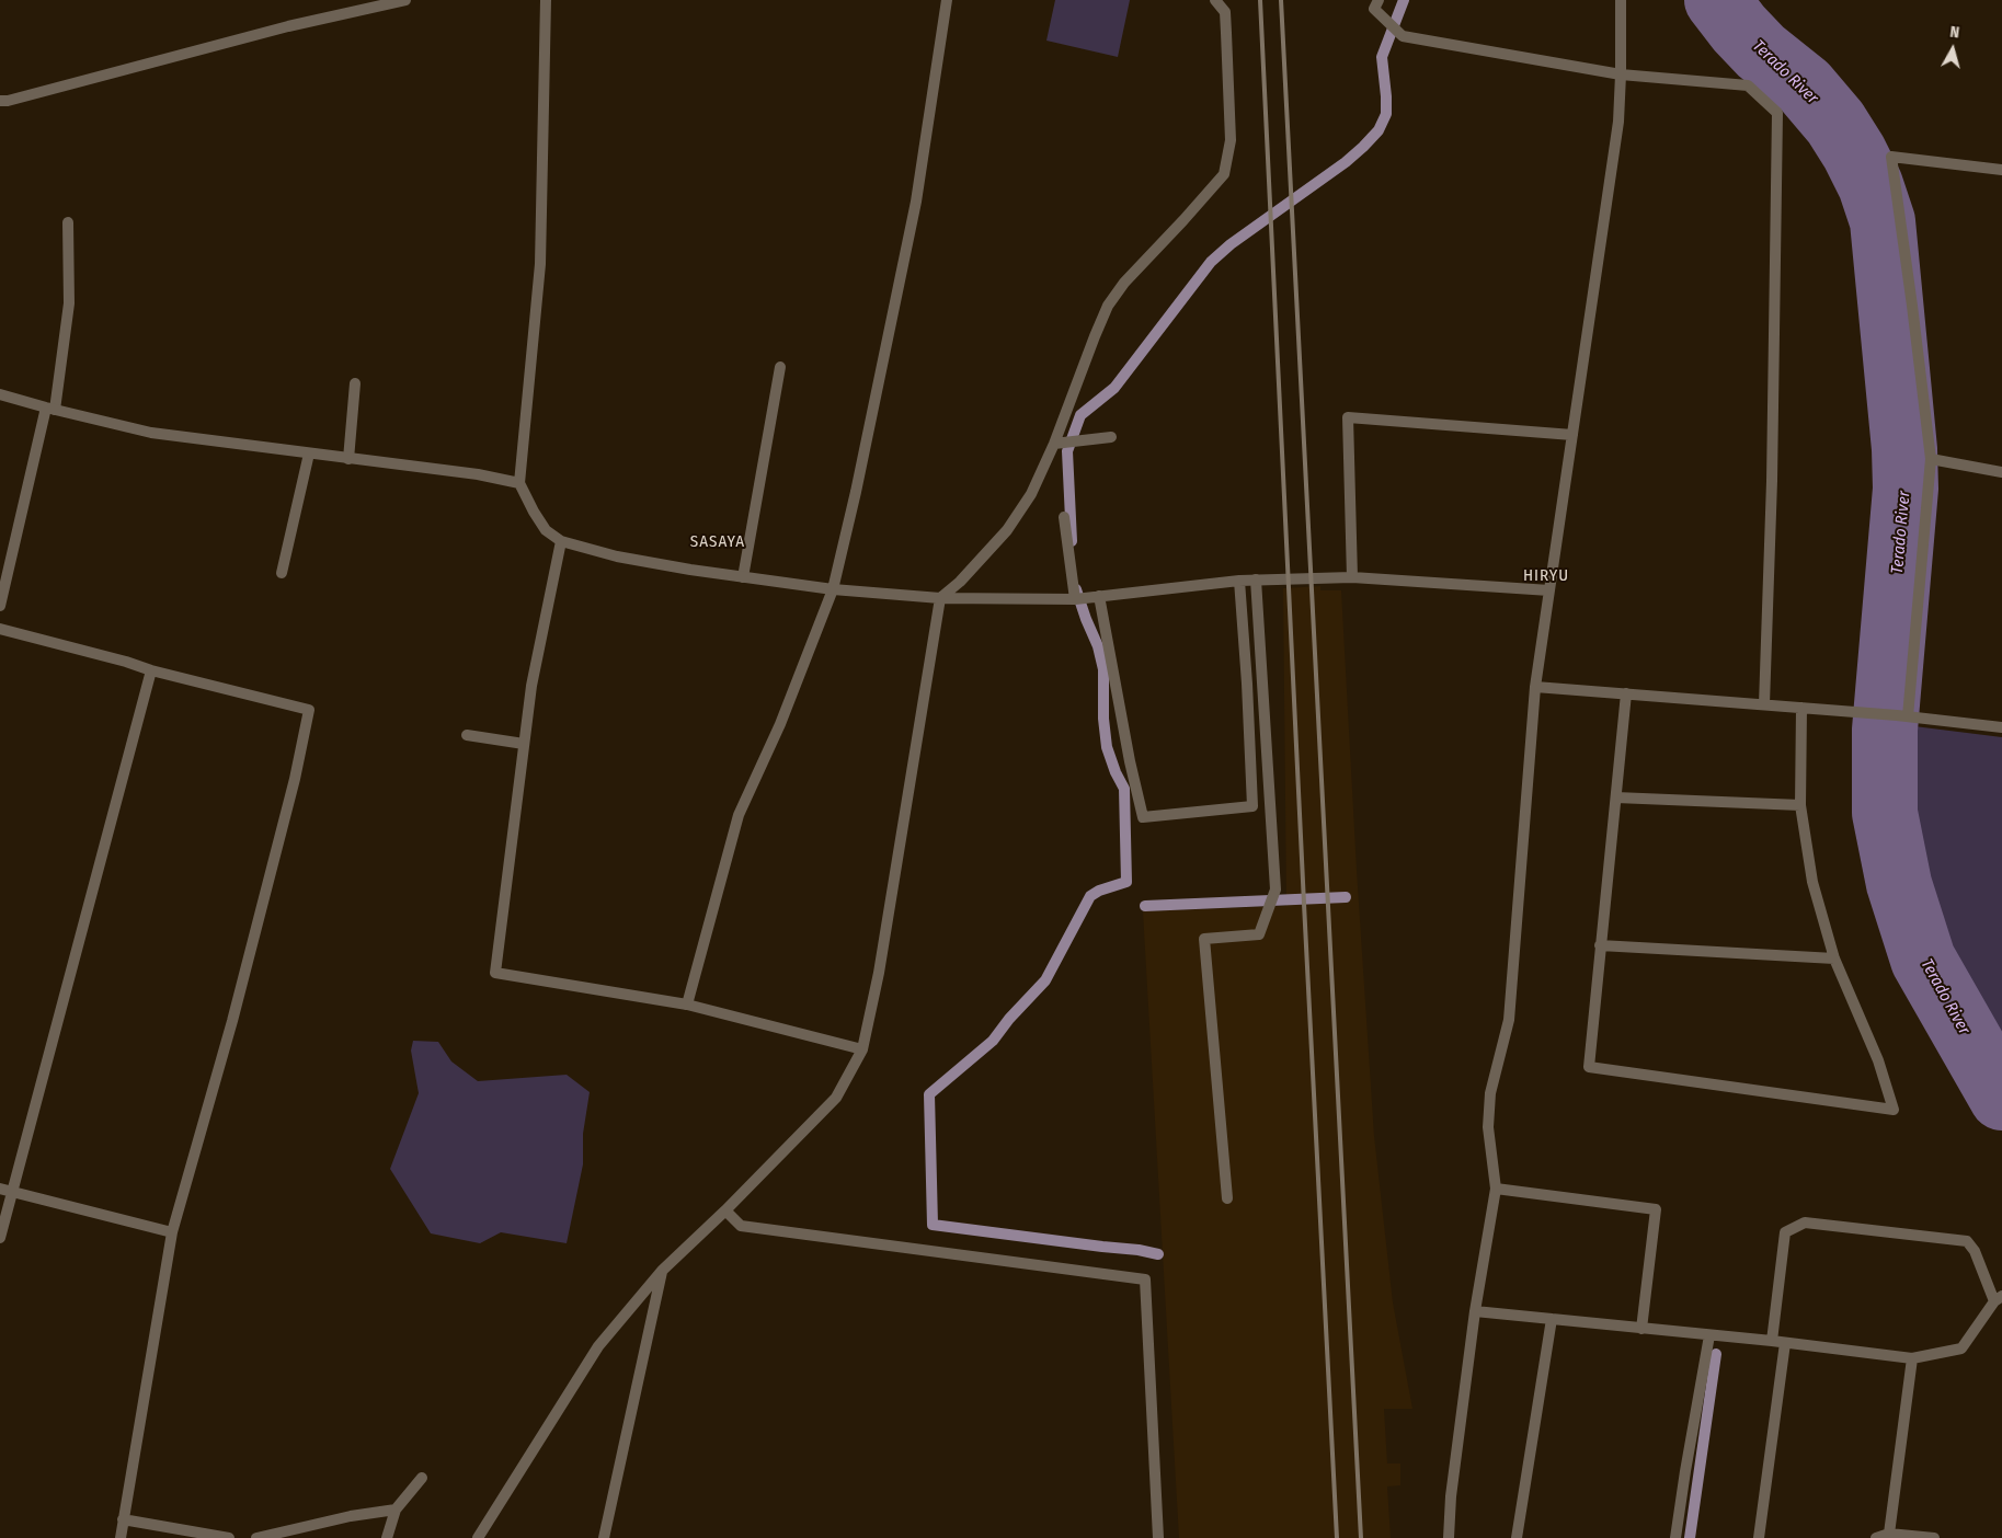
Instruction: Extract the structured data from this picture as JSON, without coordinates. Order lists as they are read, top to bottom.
{
  "districts": ["SASAYA", "HIRYU"],
  "water": ["Terado River"],
  "north": "top"
}
